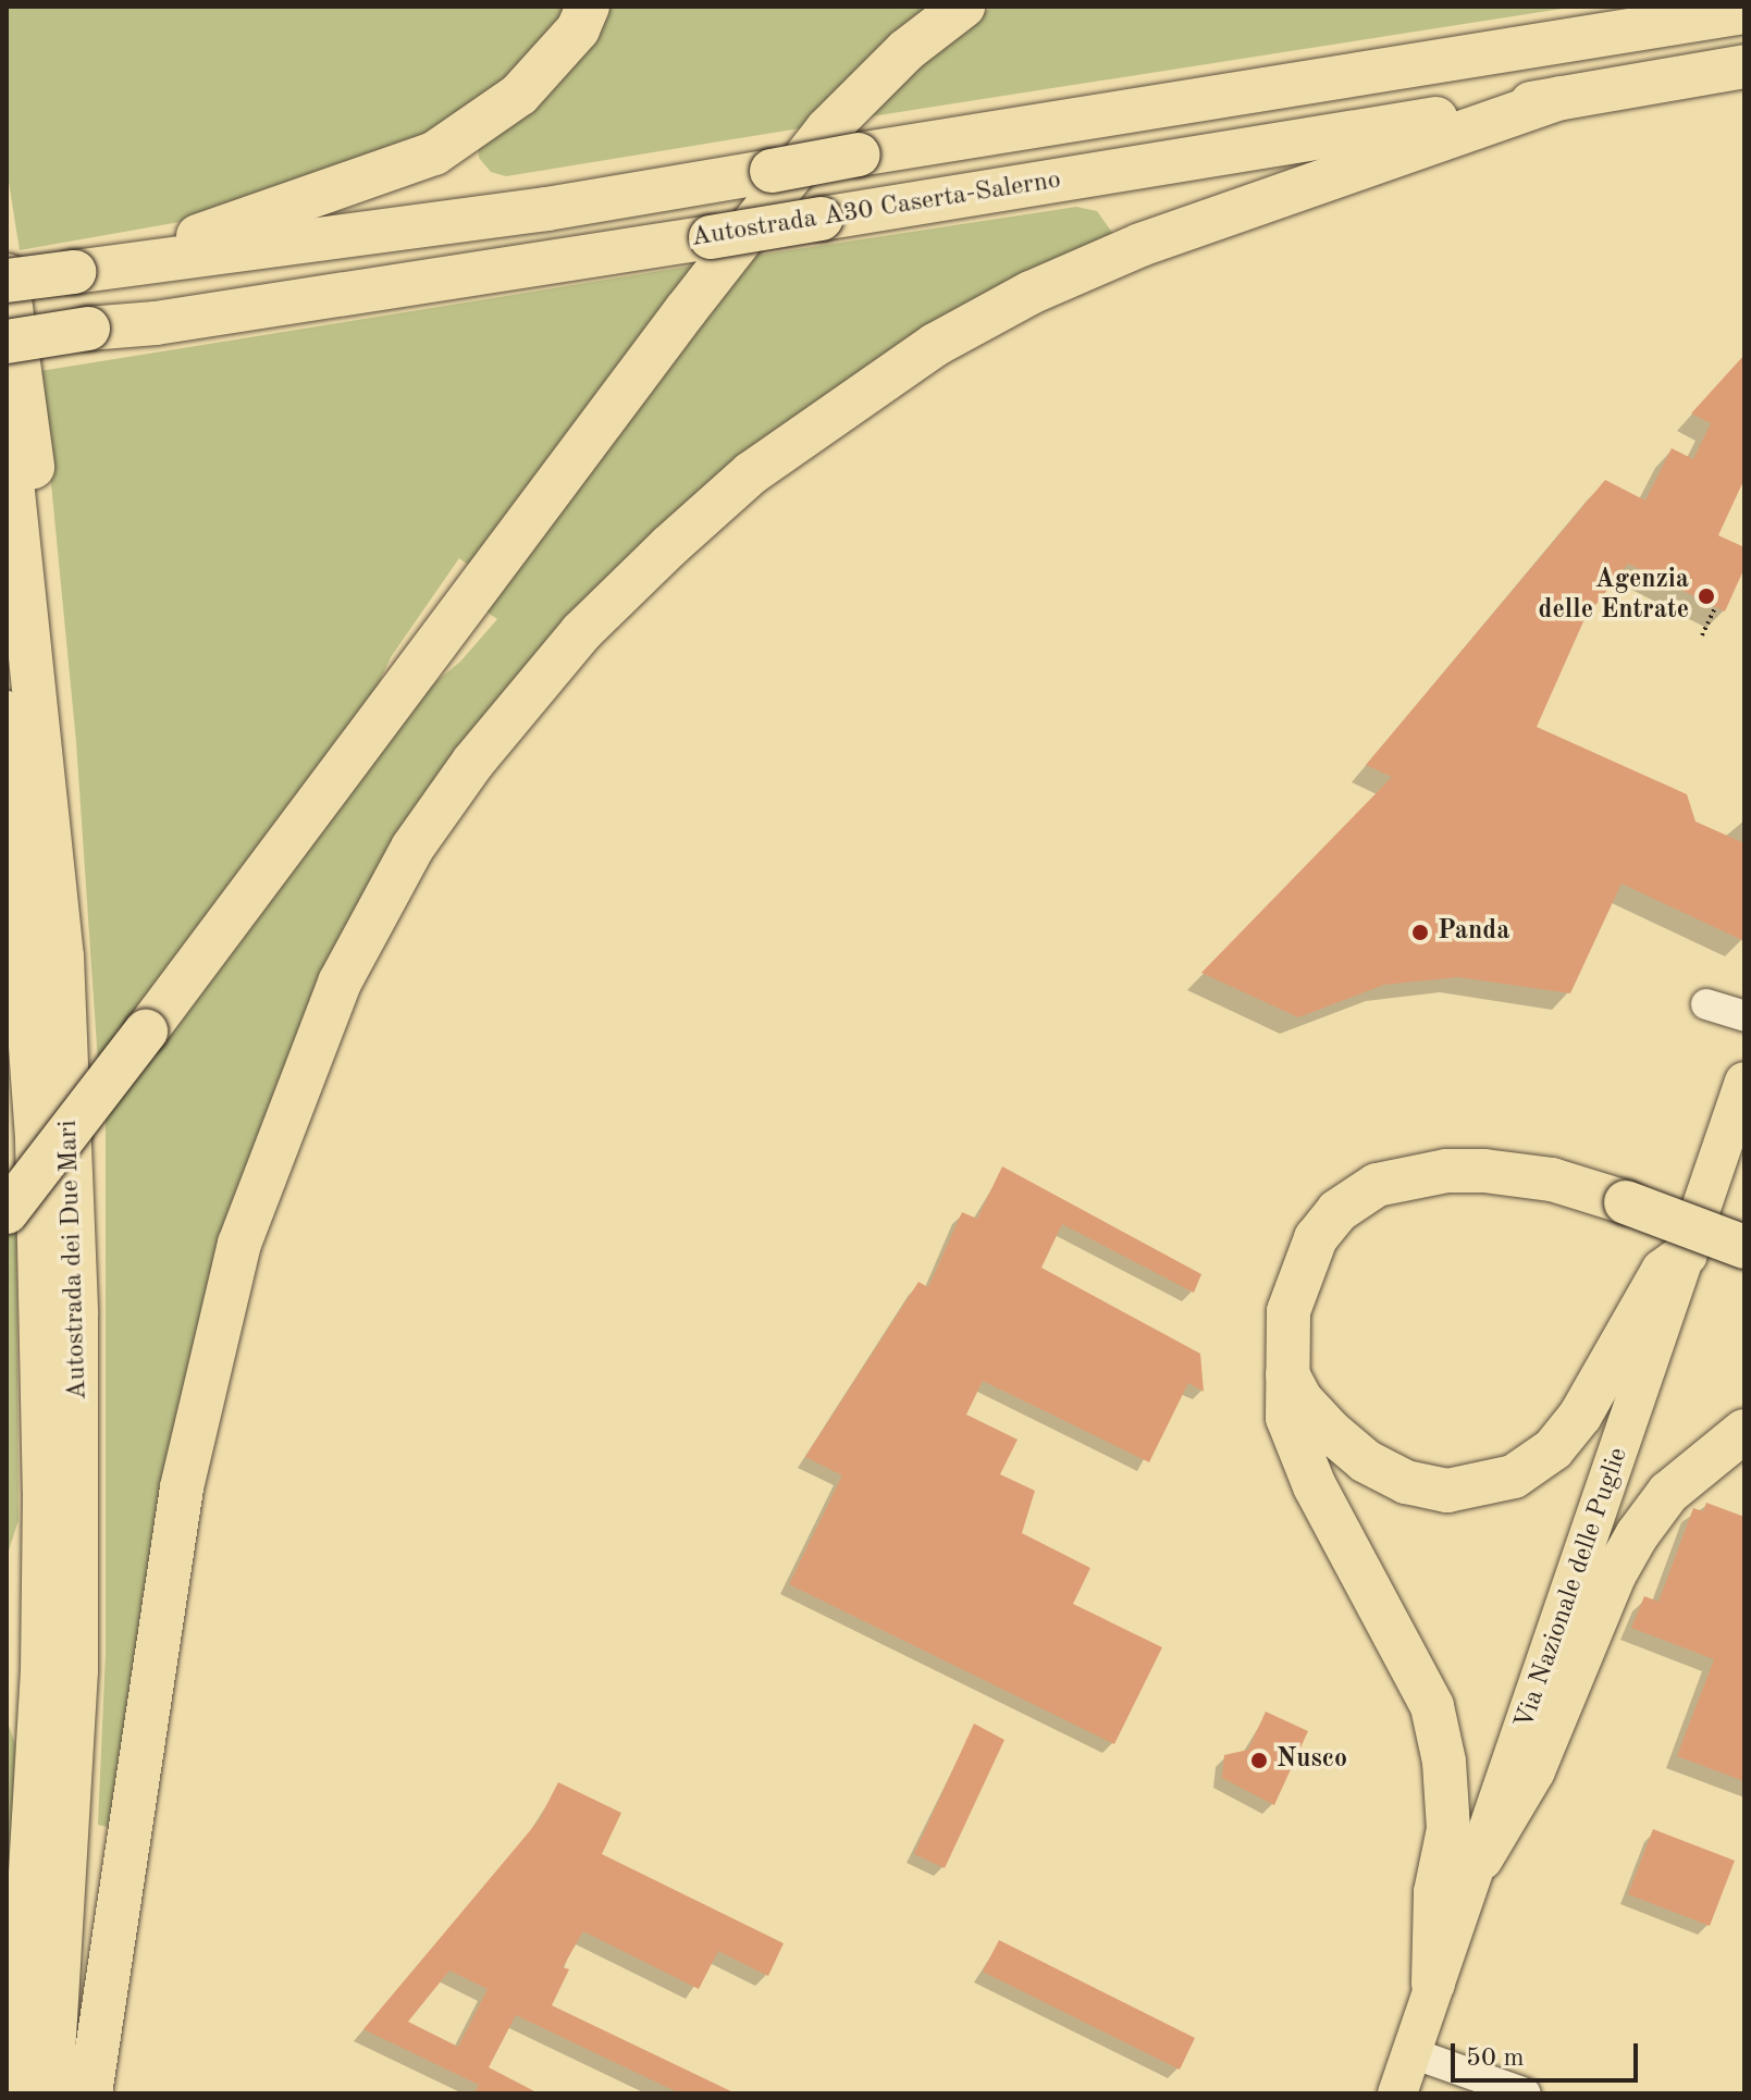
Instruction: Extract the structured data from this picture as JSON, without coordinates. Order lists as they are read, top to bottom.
{
  "streets": {
    "highway": ["Autostrada A30 Caserta-Salerno", "Autostrada dei Due Mari"],
    "main road": ["Via Nazionale delle Puglie"]
  },
  "places": ["Agenzia delle Entrate", "Panda", "Nusco"],
  "scale_bar": "50 m"
}
